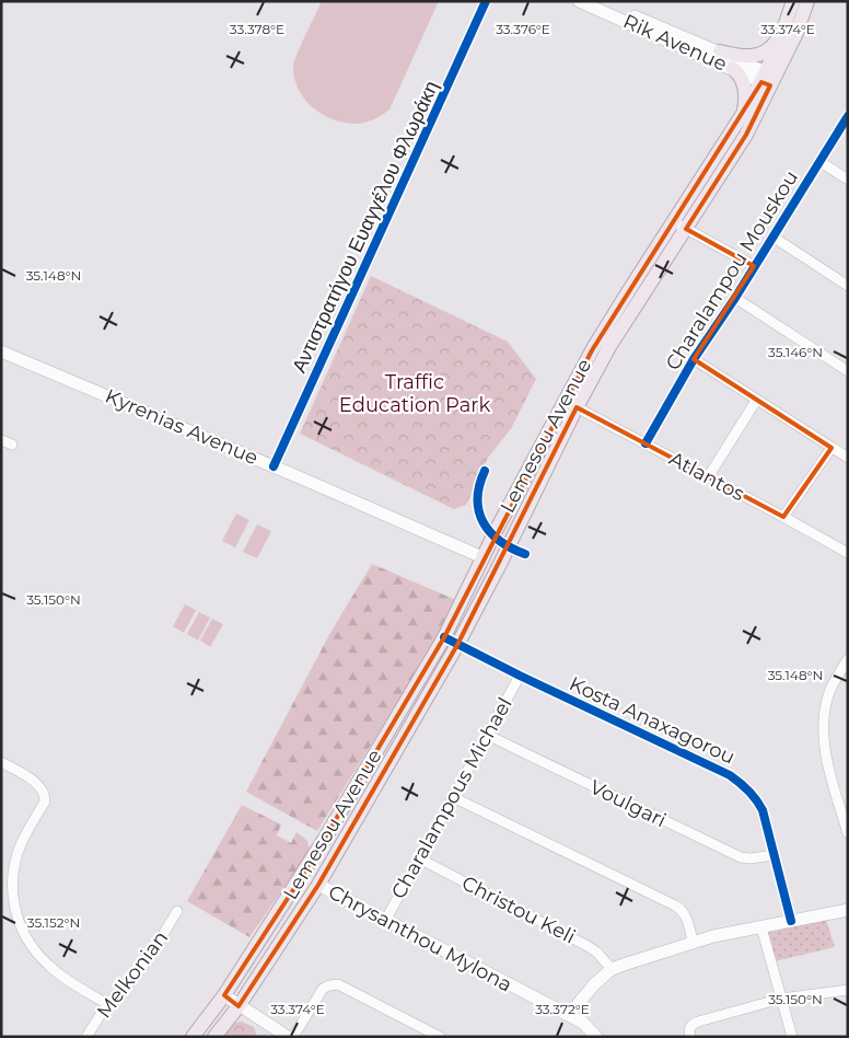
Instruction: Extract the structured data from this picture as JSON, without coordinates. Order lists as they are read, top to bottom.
{
  "streets": {
    "main road": [
      "Rik Avenue",
      "Kyrenias Avenue",
      "Lemesou Avenue",
      "Chrysanthou Mylona"
    ],
    "street": [
      "Αντιστρατήγου Ευαγγέλου Φλωράκη",
      "Charalampou Mouskou",
      "Atlantos",
      "Kosta Anaxagorou",
      "Charalampous Michael",
      "Voulgari",
      "Christou Keli",
      "Melkonian"
    ]
  },
  "crossings": [
    ["Rik Avenue", "Lemesou Avenue"],
    ["Αντιστρατήγου Ευαγγέλου Φλωράκη", "Kyrenias Avenue"],
    ["Charalampou Mouskou", "Atlantos"],
    ["Kyrenias Avenue", "Lemesou Avenue"],
    ["Lemesou Avenue", "Atlantos"],
    ["Lemesou Avenue", "Kosta Anaxagorou"],
    ["Lemesou Avenue", "Chrysanthou Mylona"],
    ["Kosta Anaxagorou", "Charalampous Michael"],
    ["Kosta Anaxagorou", "Voulgari"],
    ["Charalampous Michael", "Voulgari"],
    ["Charalampous Michael", "Christou Keli"],
    ["Charalampous Michael", "Chrysanthou Mylona"]
  ],
  "parks": ["Traffic Education Park"],
  "coordinates": [
    "33.378°E",
    "33.376°E",
    "33.374°E",
    "35.148°N",
    "35.146°N",
    "35.150°N",
    "35.152°N",
    "33.372°E"
  ]
}
